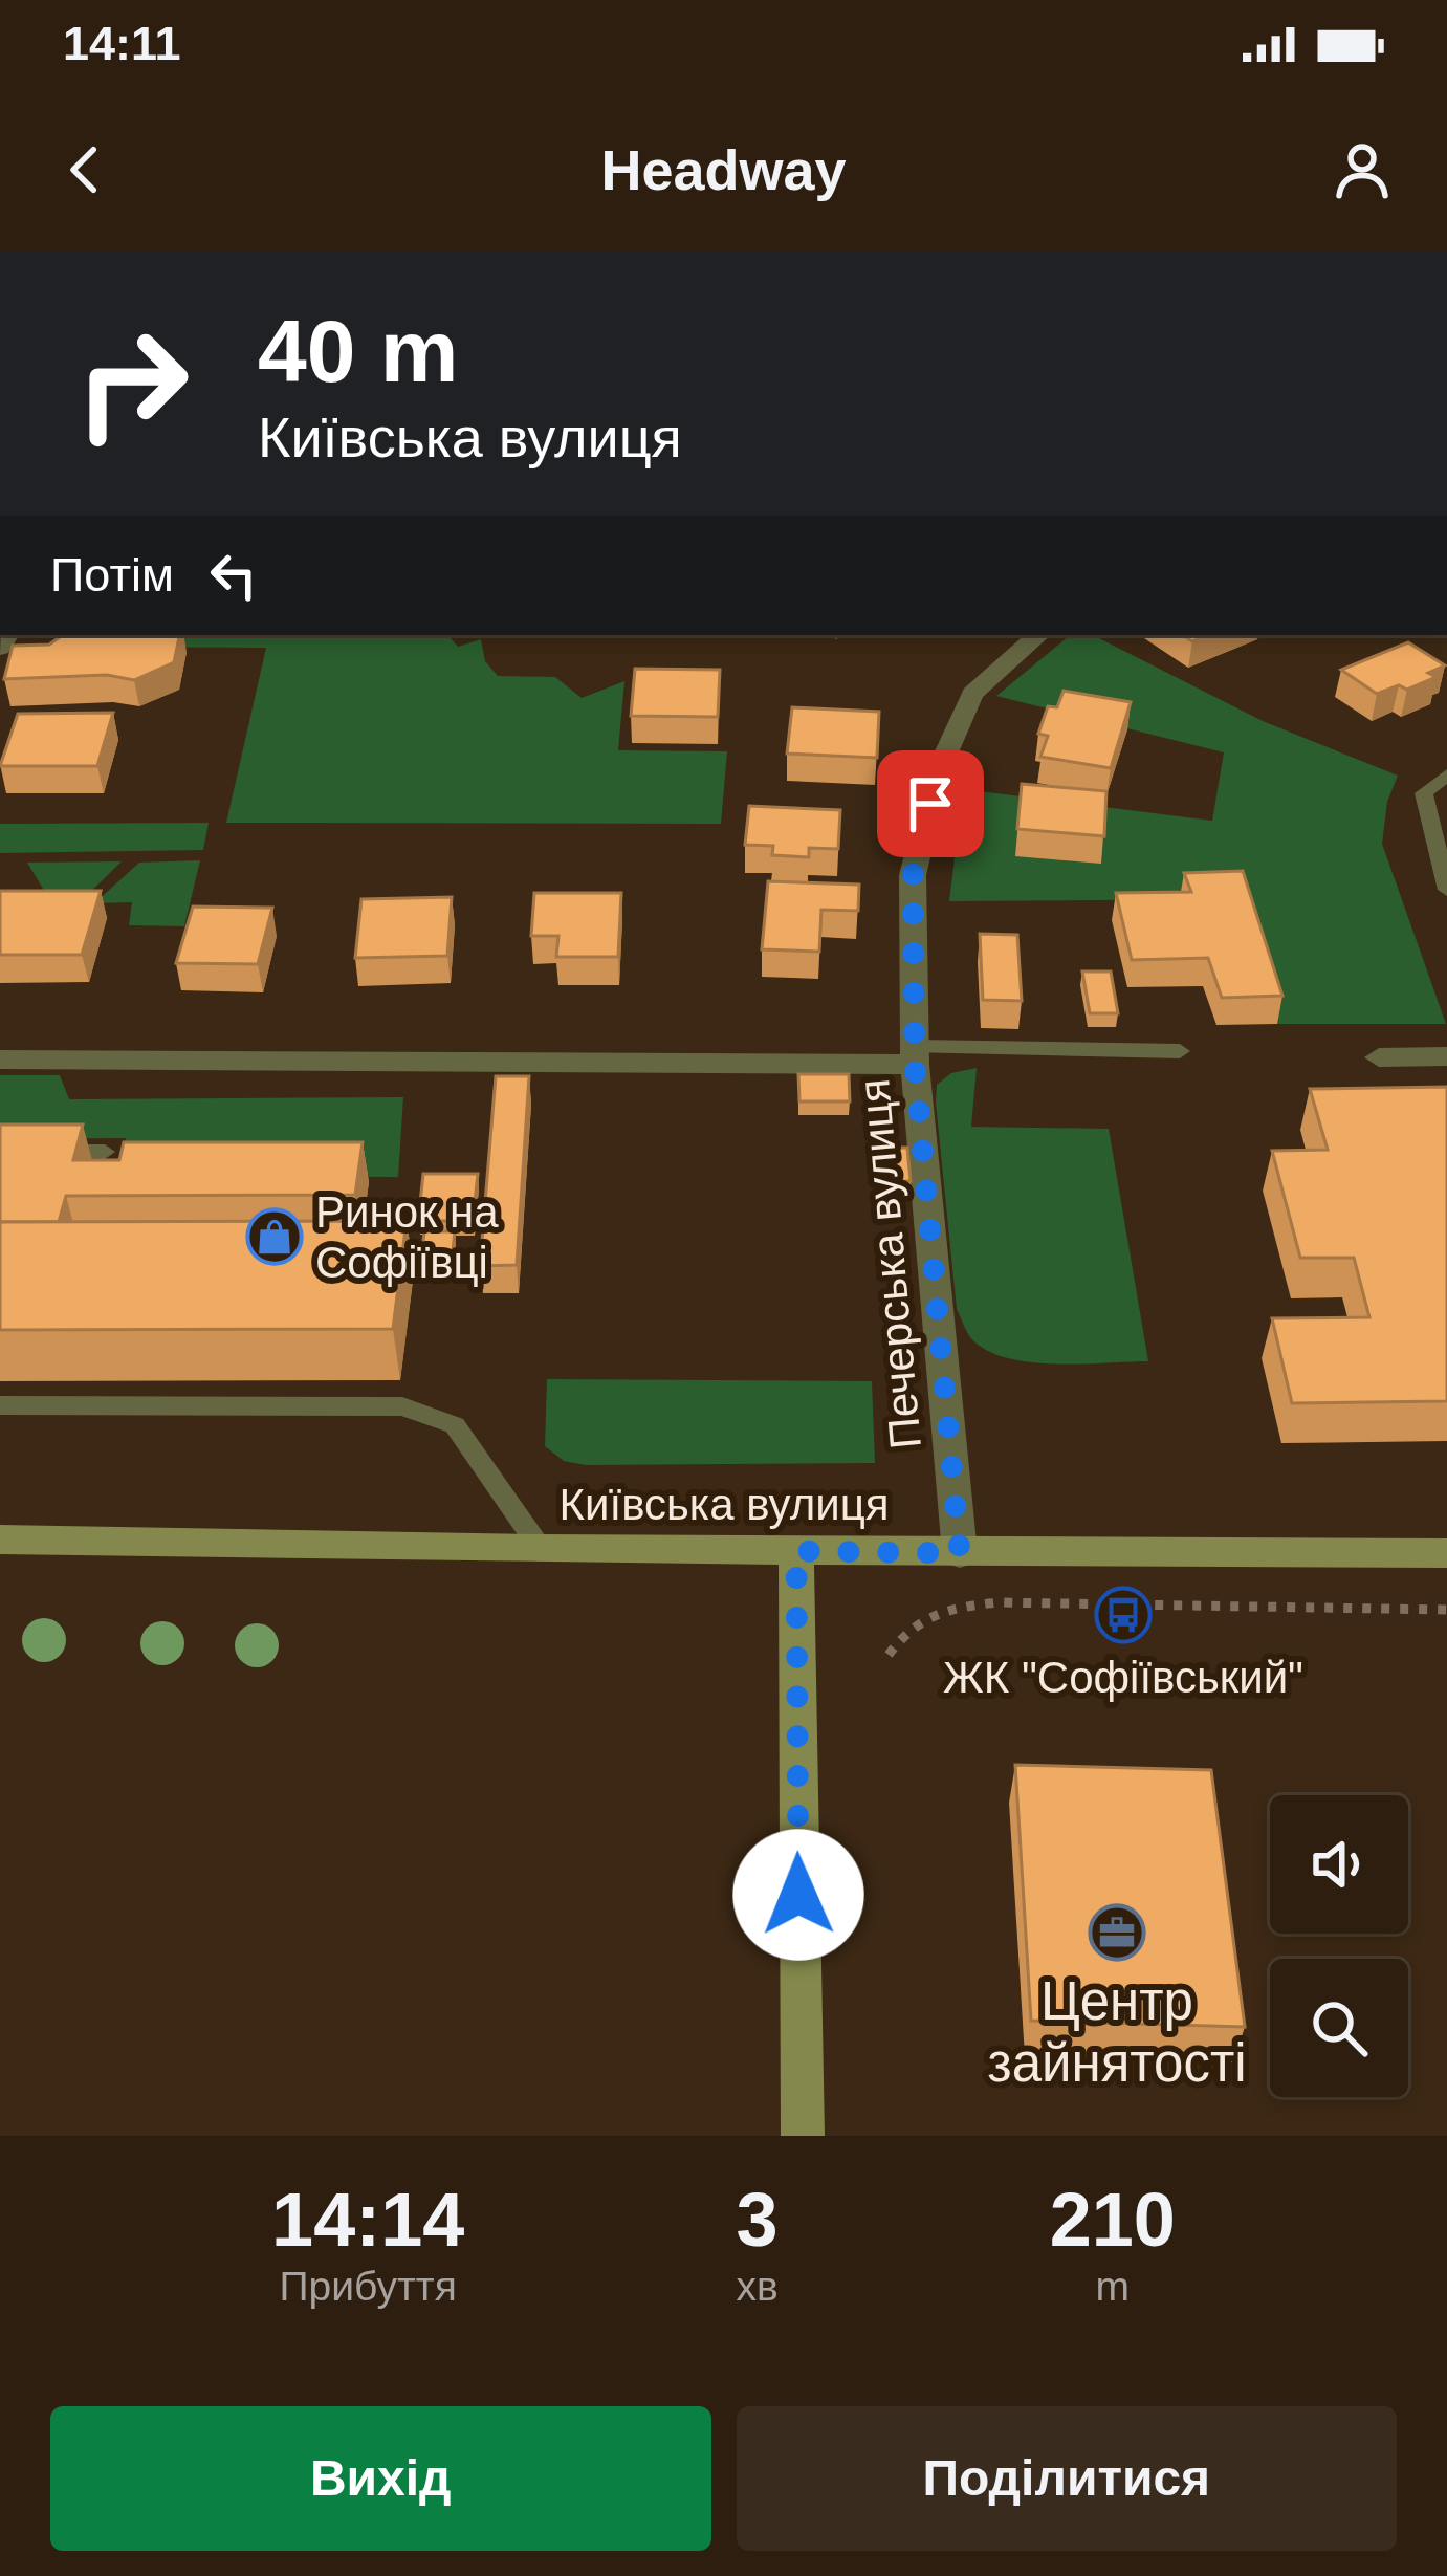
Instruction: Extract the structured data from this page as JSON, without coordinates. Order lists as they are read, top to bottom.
{
  "streets": {
    "main road": ["Київська вулиця"],
    "street": ["Печерська вулиця"]
  },
  "crossings": [
    ["Печерська вулиця", "Київська вулиця"]
  ],
  "places": {
    "shop": ["Ринок на Софіївці"],
    "bus stop": ["ЖК \"Софіївський\""],
    "office": ["Центр зайнятості"]
  },
  "page": {
    "status": "14:11",
    "header": "Headway",
    "turn": ["40 m", "Київська вулиця"],
    "then": "Потім",
    "eta": [
      "14:14",
      "Прибуття",
      "3",
      "хв",
      "210",
      "m"
    ],
    "buttons": ["Вихід", "Поділитися"]
  }
}
